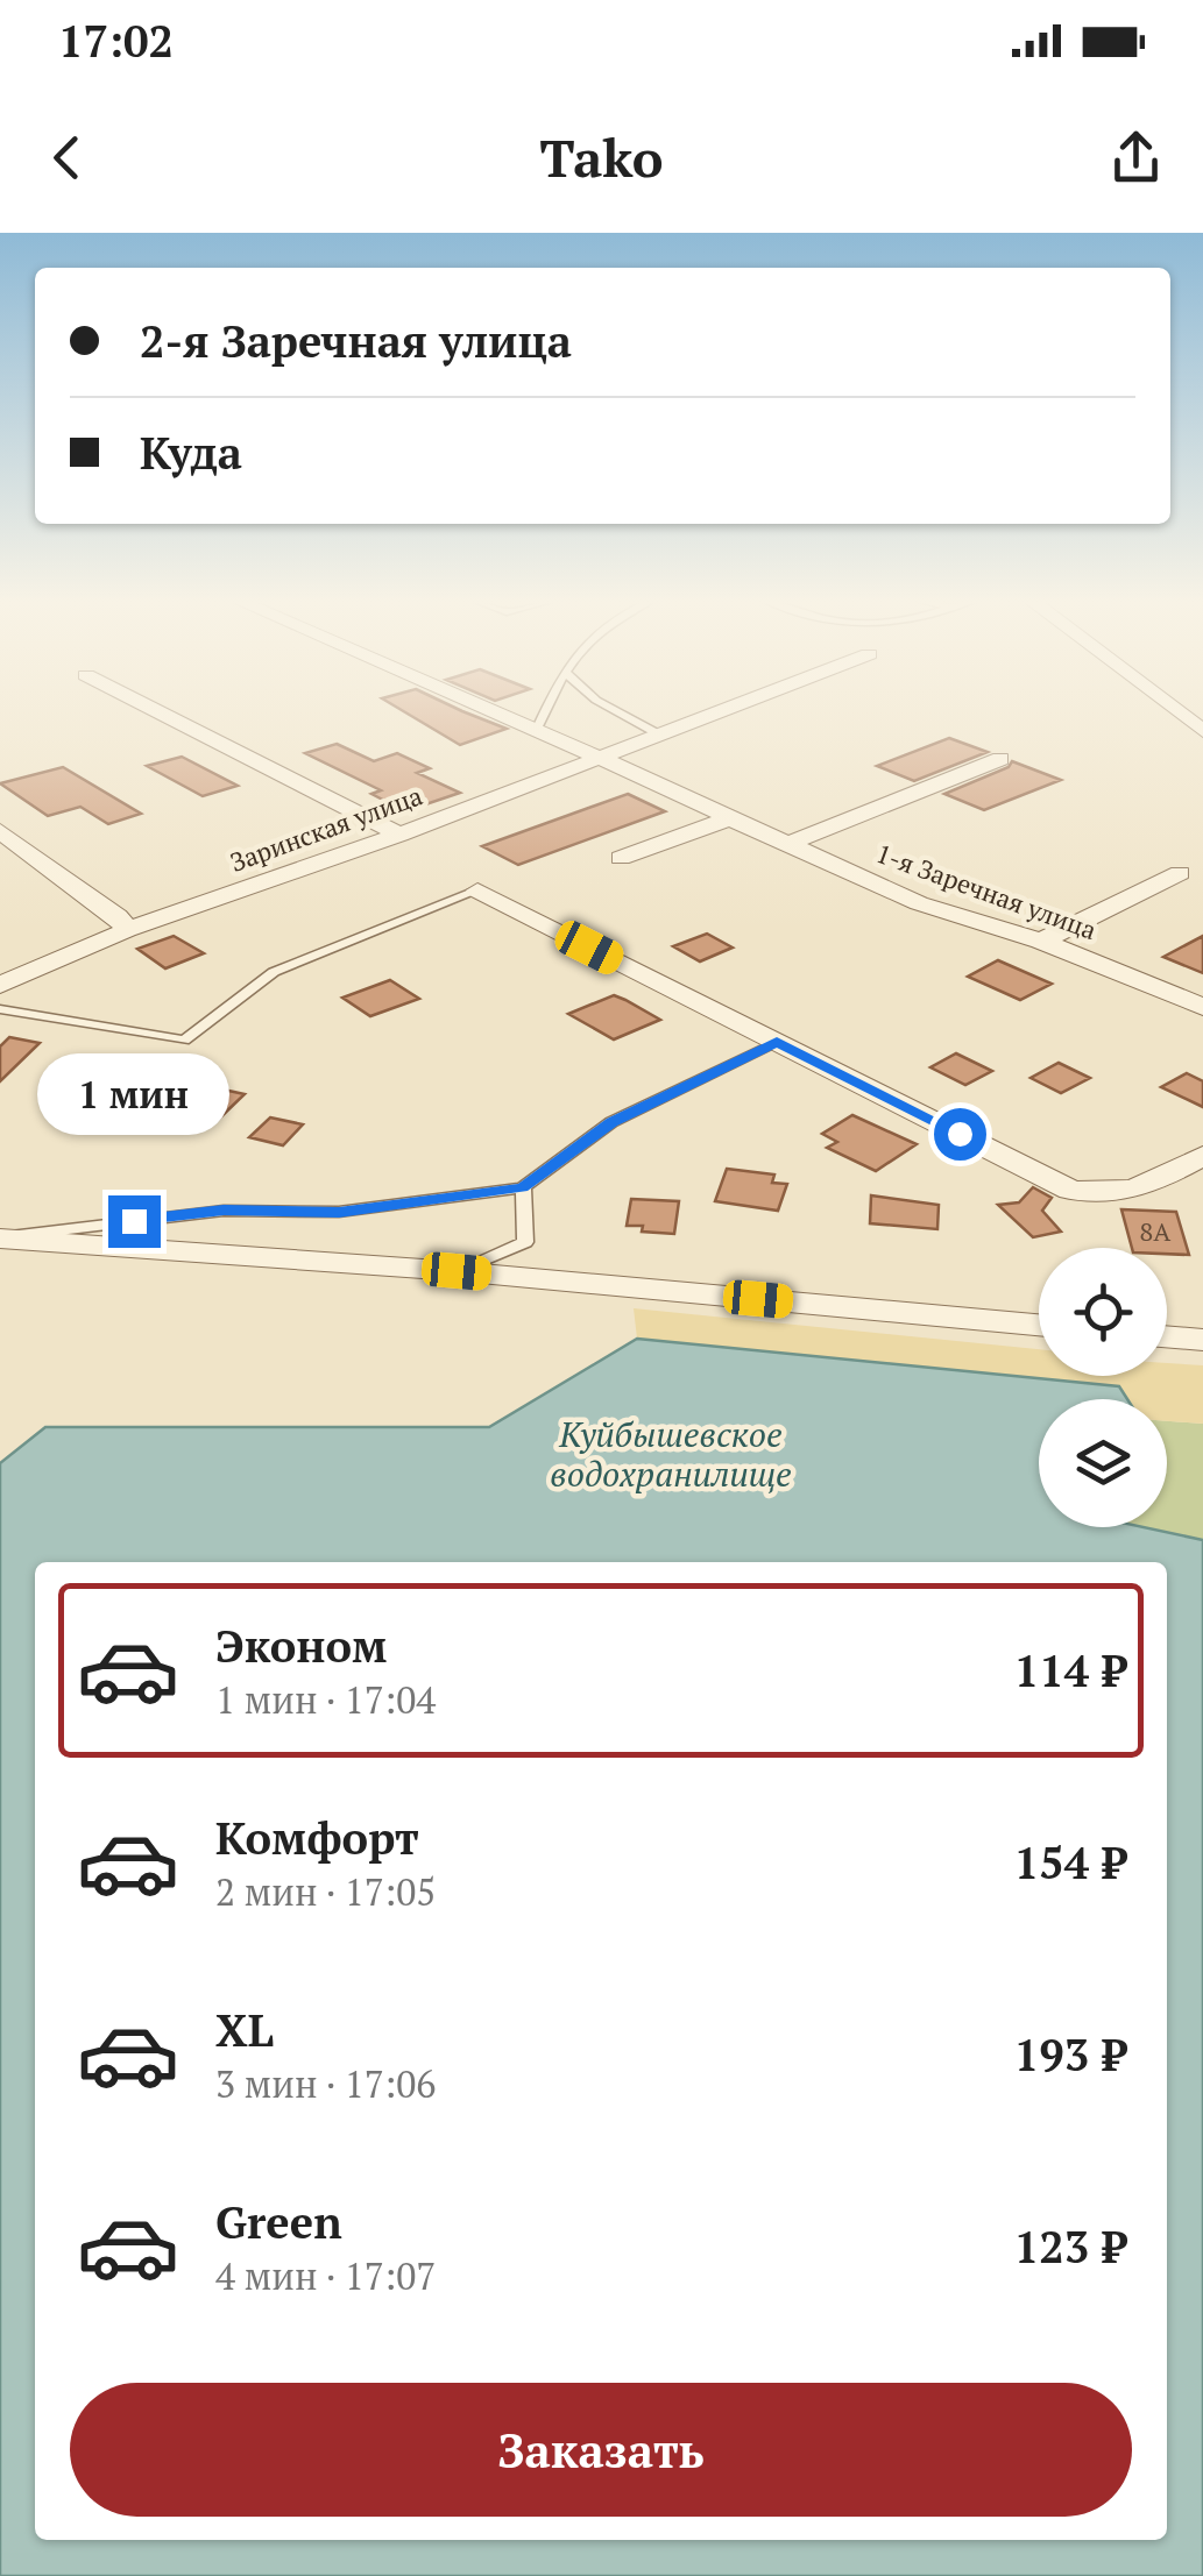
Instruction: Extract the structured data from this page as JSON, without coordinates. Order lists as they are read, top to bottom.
{
  "streets": {
    "street": ["Заринская улица", "1-я Заречная улица"]
  },
  "crossings": [
    ["Заринская улица", "1-я Заречная улица"]
  ],
  "water": ["Куйбышевское водохранилище"],
  "house_numbers": ["8А"],
  "page": {
    "status": "17:02",
    "header": "Tako",
    "banner": ["2-я Заречная улица", "Куда"],
    "bubble": "1 мин",
    "list": [
      {
        "name": "Эконом",
        "note": "1 мин · 17:04",
        "value": "114 ₽"
      },
      {
        "name": "Комфорт",
        "note": "2 мин · 17:05",
        "value": "154 ₽"
      },
      {
        "name": "XL",
        "note": "3 мин · 17:06",
        "value": "193 ₽"
      },
      {
        "name": "Green",
        "note": "4 мин · 17:07",
        "value": "123 ₽"
      }
    ],
    "buttons": "Заказать"
  }
}
